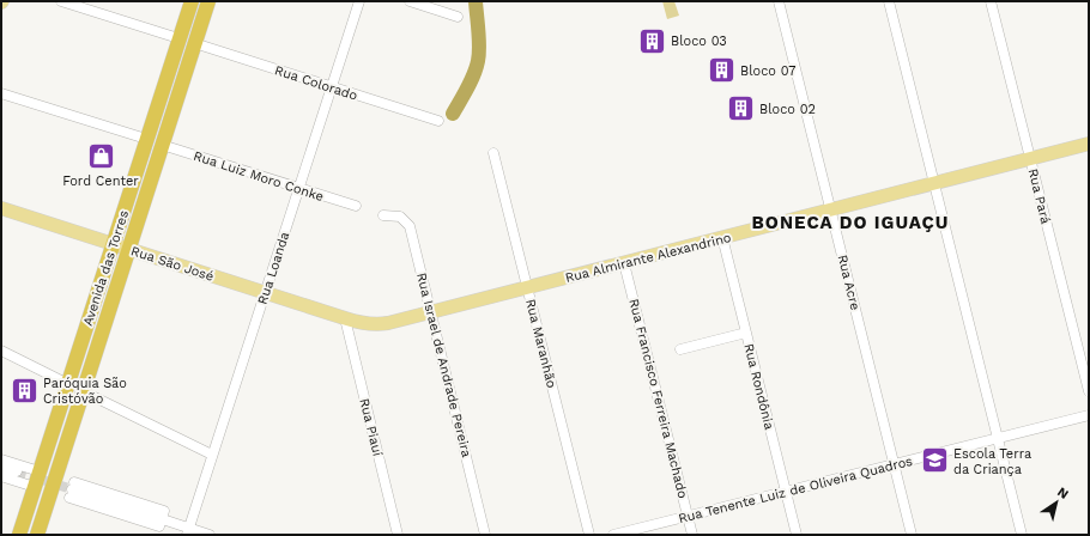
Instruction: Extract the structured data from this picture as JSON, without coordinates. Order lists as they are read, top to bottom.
{
  "streets": {
    "highway": ["Avenida das Torres"],
    "main road": ["Rua Almirante Alexandrino", "Rua São José"],
    "street": [
      "Rua Colorado",
      "Rua Luiz Moro Conke",
      "Rua Pará",
      "Rua Loanda",
      "Rua Acre",
      "Rua Maranhão",
      "Rua Israel de Andrade Pereira",
      "Rua Rondônia",
      "Rua Francisco Ferreira Machado",
      "Rua Piauí",
      "Rua Tenente Luiz de Oliveira Quadros"
    ]
  },
  "crossings": [
    ["Rua Colorado", "Avenida das Torres"],
    ["Rua Colorado", "Rua Loanda"],
    ["Rua Luiz Moro Conke", "Avenida das Torres"],
    ["Rua Luiz Moro Conke", "Rua Loanda"],
    ["Rua Pará", "Rua Almirante Alexandrino"],
    ["Rua Almirante Alexandrino", "Rua São José"],
    ["Rua Almirante Alexandrino", "Rua Acre"],
    ["Rua Almirante Alexandrino", "Rua Maranhão"],
    ["Rua Almirante Alexandrino", "Rua Israel de Andrade Pereira"],
    ["Rua Almirante Alexandrino", "Rua Rondônia"],
    ["Rua Almirante Alexandrino", "Rua Francisco Ferreira Machado"],
    ["Rua Almirante Alexandrino", "Rua Piauí"],
    ["Rua São José", "Avenida das Torres"],
    ["Rua São José", "Rua Loanda"],
    ["Rua São José", "Rua Piauí"],
    ["Rua Acre", "Rua Tenente Luiz de Oliveira Quadros"],
    ["Rua Rondônia", "Rua Tenente Luiz de Oliveira Quadros"],
    ["Rua Francisco Ferreira Machado", "Rua Tenente Luiz de Oliveira Quadros"]
  ],
  "districts": ["BONECA DO IGUAÇU"],
  "places": {
    "building": [
      "Bloco 03",
      "Bloco 07",
      "Bloco 02",
      "Paróquia São Cristóvão"
    ],
    "shop": ["Ford Center"],
    "school or university": ["Escola Terra da Criança"]
  },
  "north": "top right"
}
